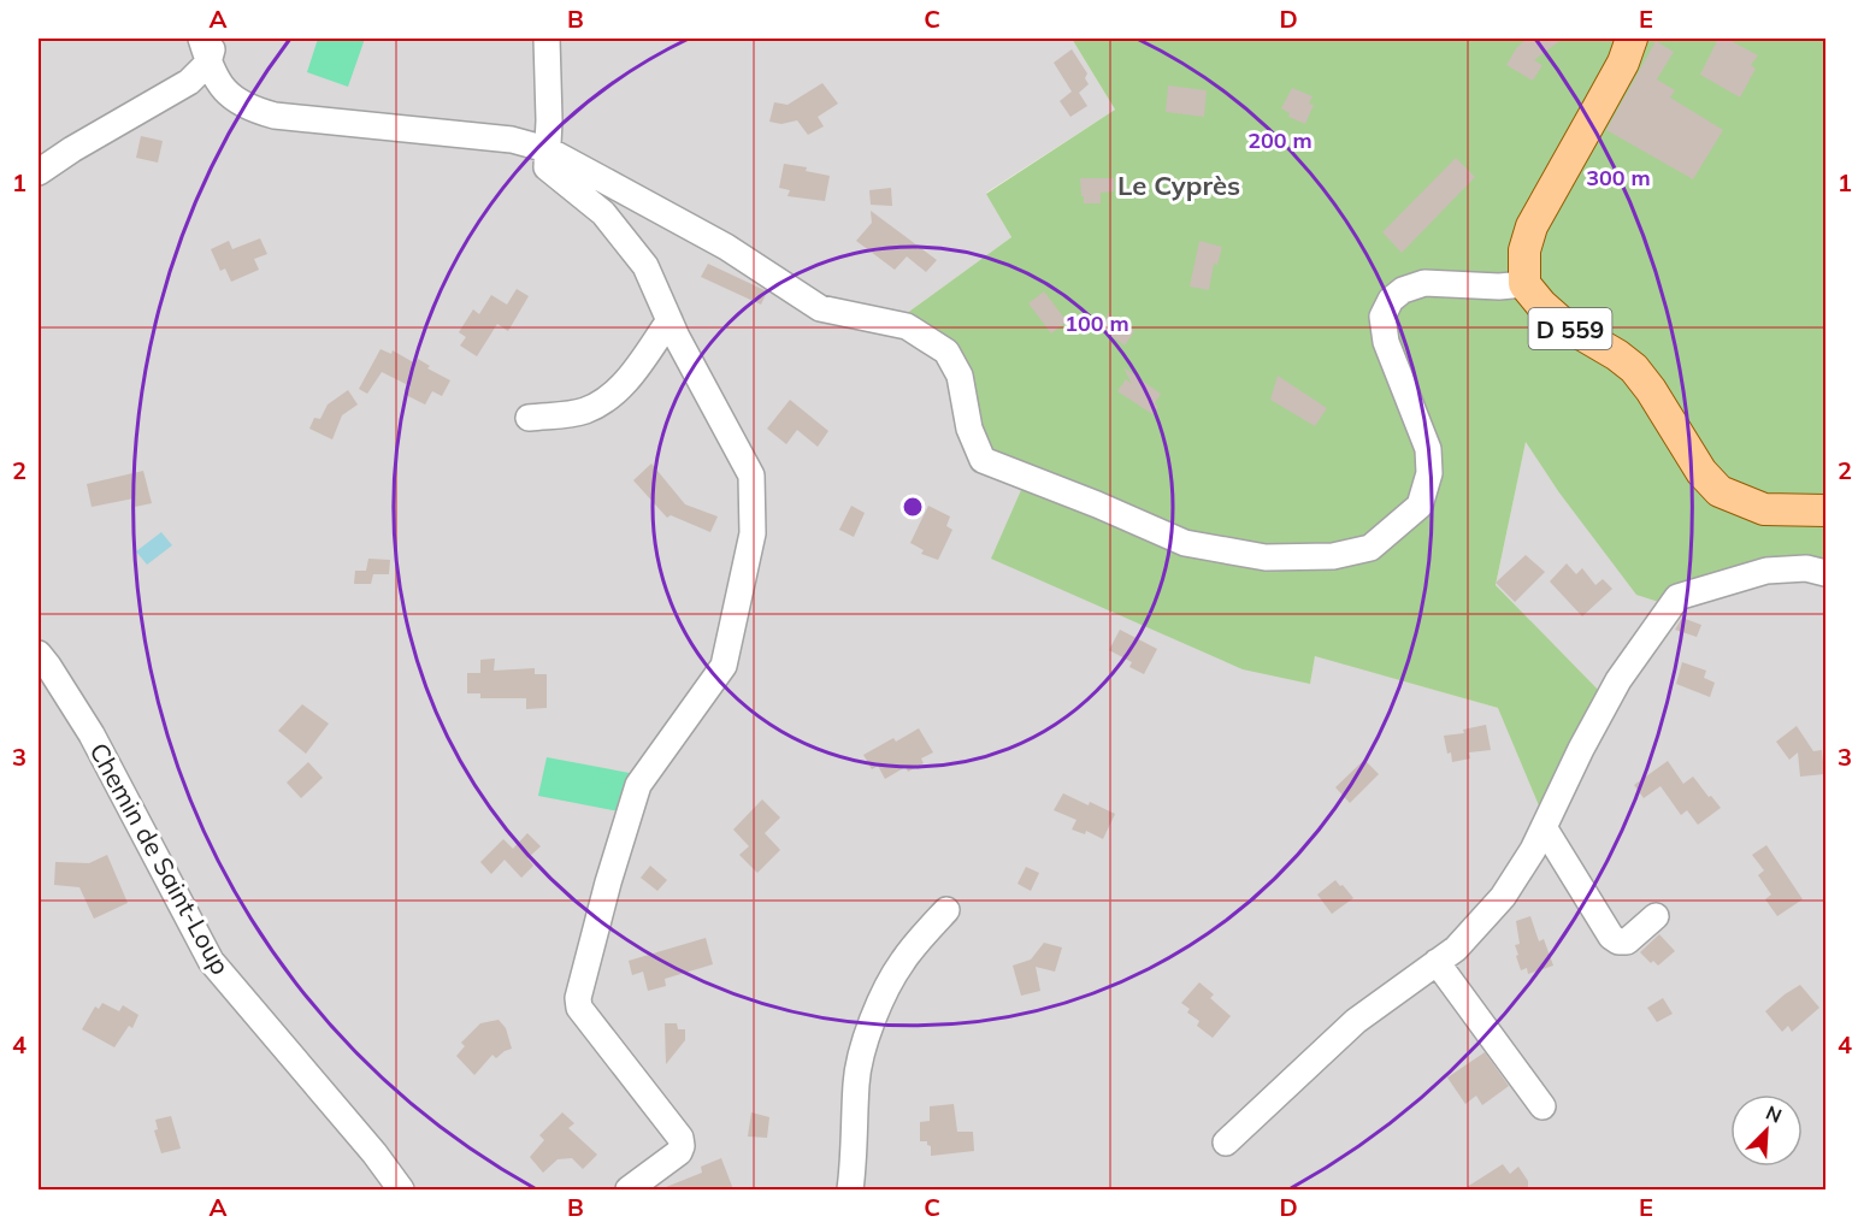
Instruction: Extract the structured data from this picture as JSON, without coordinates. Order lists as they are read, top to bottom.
{
  "streets": {
    "main road": ["D 559"],
    "street": ["Chemin de Saint-Loup"]
  },
  "districts": ["Le Cyprès"],
  "north": "top right",
  "grid": {
    "columns": [
      "A",
      "B",
      "C",
      "D",
      "E"
    ],
    "rows": [
      "1",
      "2",
      "3",
      "4"
    ]
  },
  "rings": ["200 m", "300 m", "100 m"]
}
